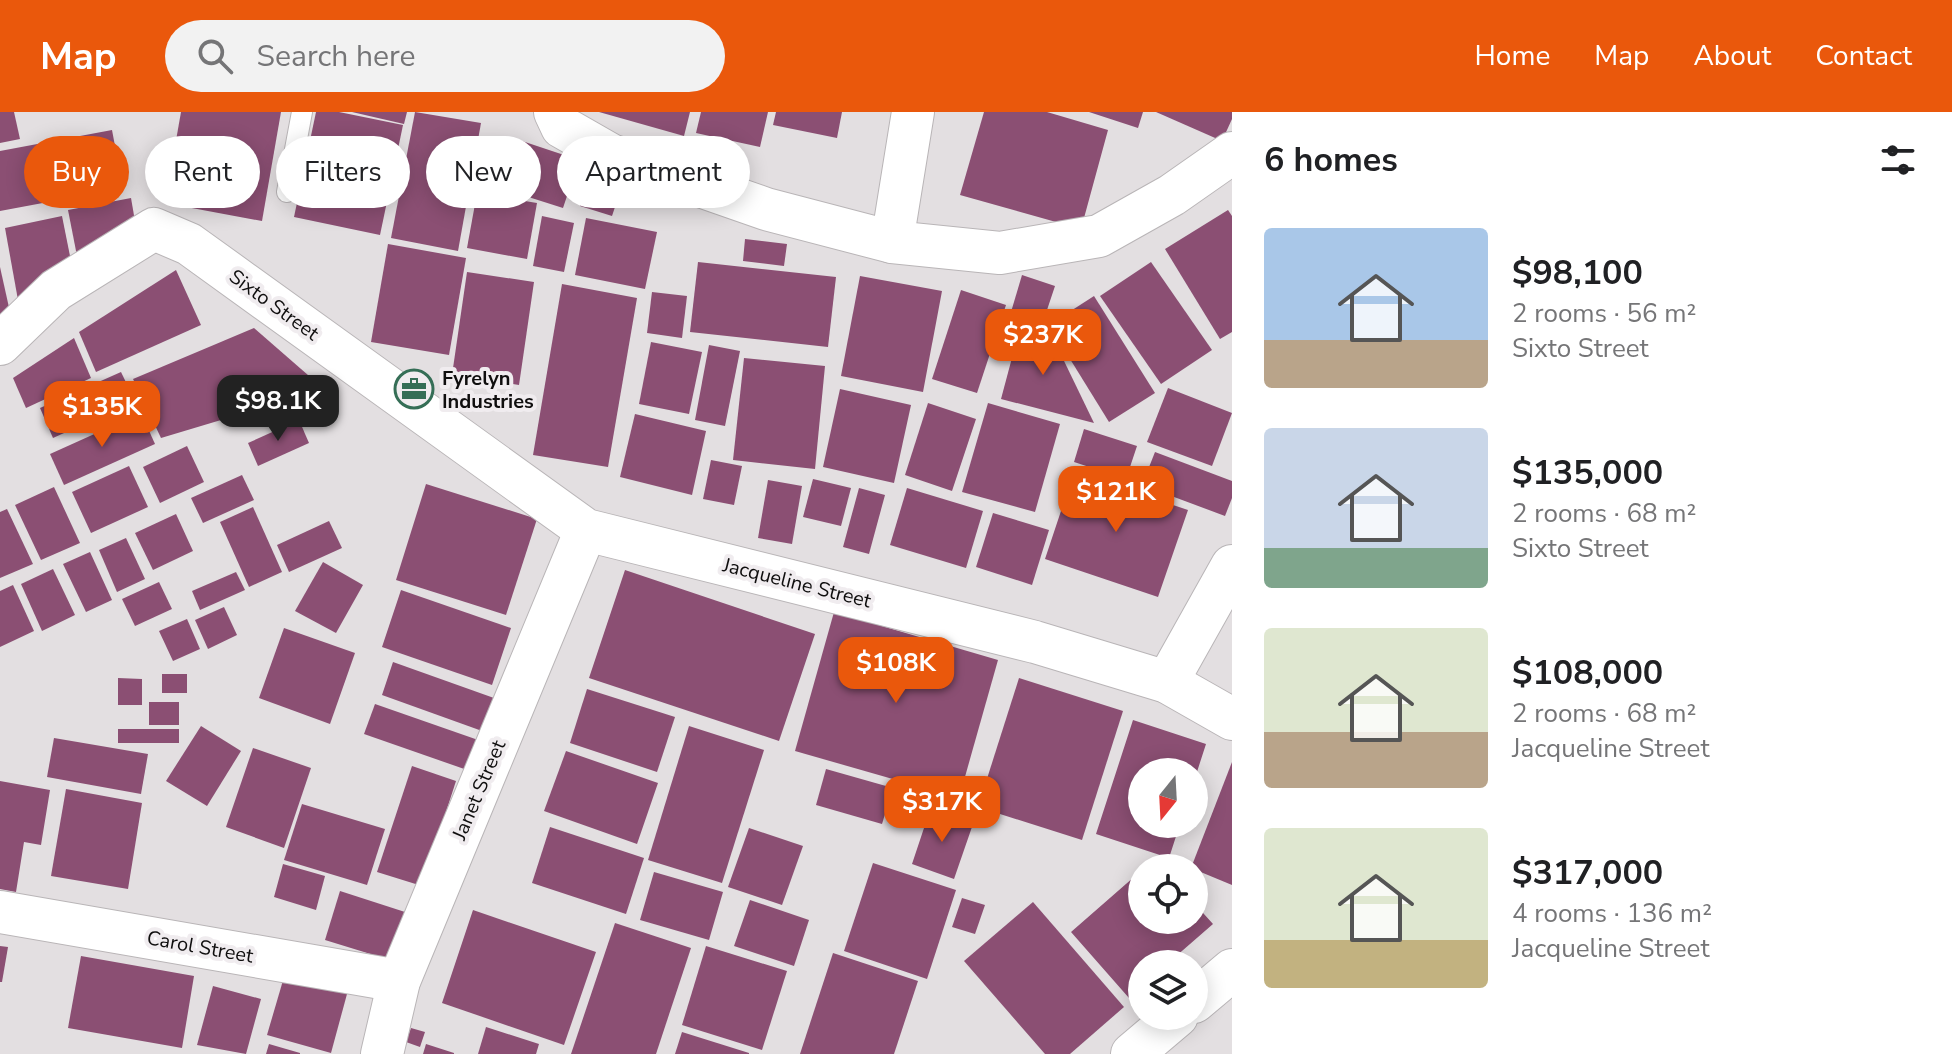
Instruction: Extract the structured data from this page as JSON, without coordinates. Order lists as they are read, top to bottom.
{
  "streets": {
    "street": [
      "Sixto Street",
      "Jacqueline Street",
      "Janet Street",
      "Carol Street"
    ]
  },
  "crossings": [
    ["Sixto Street", "Jacqueline Street"],
    ["Sixto Street", "Janet Street"],
    ["Jacqueline Street", "Janet Street"],
    ["Janet Street", "Carol Street"]
  ],
  "places": {
    "office": ["Fyrelyn Industries"]
  },
  "north": "bottom",
  "page": {
    "header": "Map",
    "search": "Search here",
    "nav": [
      "Home",
      "Map",
      "About",
      "Contact"
    ],
    "heading": "6 homes",
    "chip": [
      "Buy",
      "Rent",
      "Filters",
      "New",
      "Apartment"
    ],
    "list": [
      {
        "name": "$98,100",
        "note": "2 rooms · 56 m² · Sixto Street"
      },
      {
        "name": "$135,000",
        "note": "2 rooms · 68 m² · Sixto Street"
      },
      {
        "name": "$108,000",
        "note": "2 rooms · 68 m² · Jacqueline Street"
      },
      {
        "name": "$317,000",
        "note": "4 rooms · 136 m² · Jacqueline Street"
      }
    ],
    "price": [
      "$237K",
      "$98.1K",
      "$135K",
      "$121K",
      "$108K",
      "$317K"
    ]
  }
}
